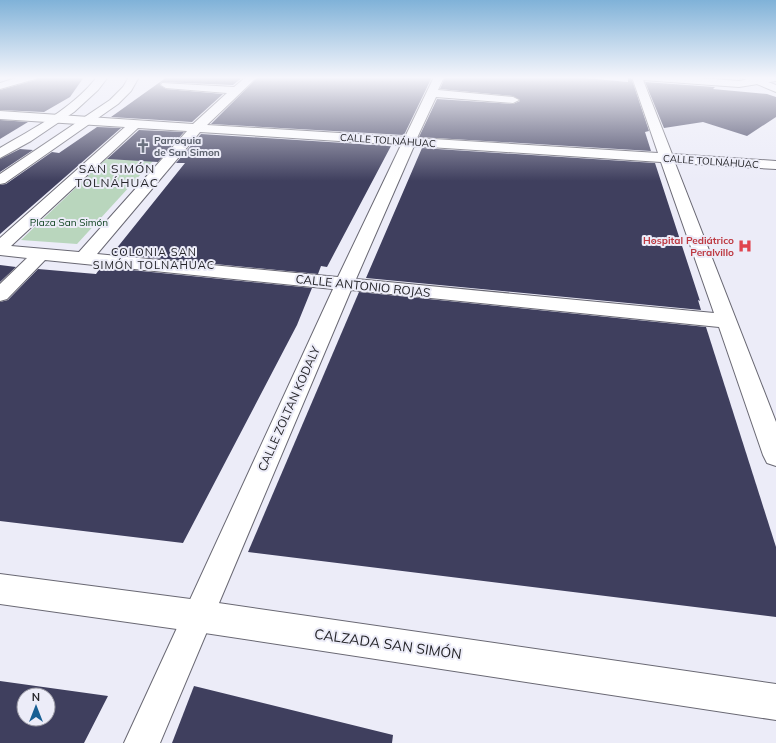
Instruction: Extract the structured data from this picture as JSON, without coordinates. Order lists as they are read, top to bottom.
{
  "streets": {
    "street": [
      "CALLE TOLNÁHUAC",
      "CALLE ANTONIO ROJAS",
      "CALLE ZOLTAN KODALY",
      "CALZADA SAN SIMÓN"
    ]
  },
  "crossings": [
    ["CALLE TOLNÁHUAC", "CALLE ZOLTAN KODALY"],
    ["CALLE ANTONIO ROJAS", "CALLE ZOLTAN KODALY"],
    ["CALLE ZOLTAN KODALY", "CALZADA SAN SIMÓN"]
  ],
  "districts": ["SAN SIMÓN TOLNÁHUAC", "COLONIA SAN SIMÓN TOLNAHUAC"],
  "parks": ["Plaza San Simón"],
  "places": {
    "church": ["Parroquia de San Simon"],
    "hospital": ["Hospital Pediátrico Peralvillo"]
  },
  "north": "top"
}
